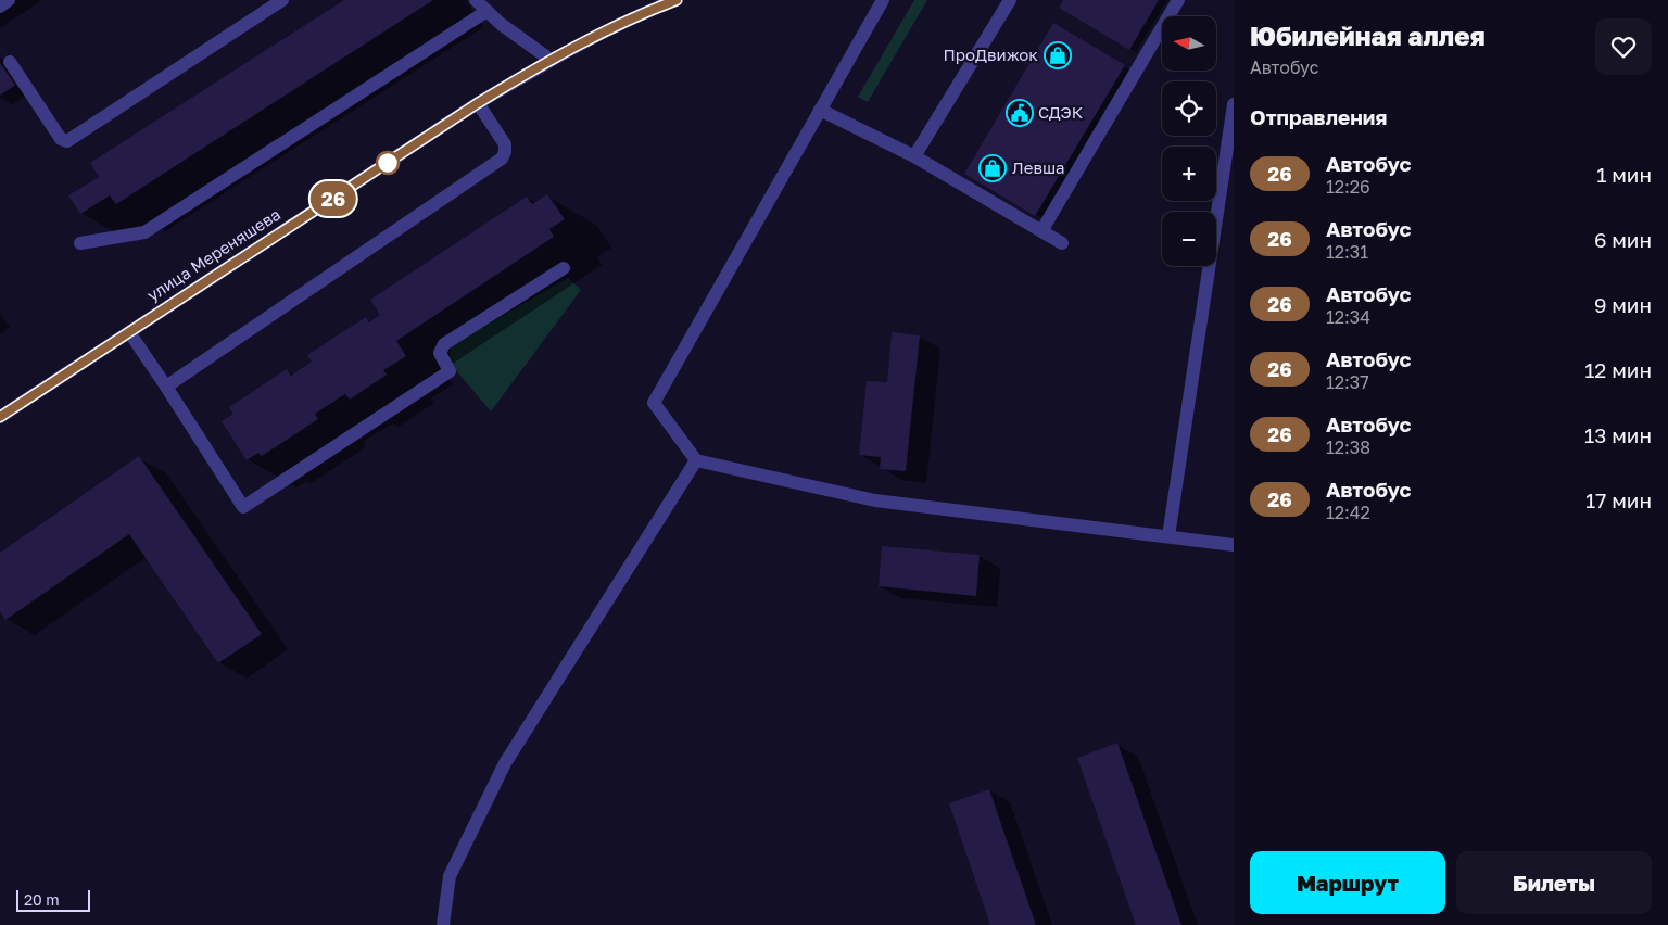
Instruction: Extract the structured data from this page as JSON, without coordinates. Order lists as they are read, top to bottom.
{
  "streets": {
    "street": ["улица Мереняшева"]
  },
  "places": {
    "shop": ["ПроДвижок", "Левша"],
    "public building": ["СДЭК"]
  },
  "lines": ["bus line 26"],
  "scale_bar": "20 m",
  "north": "left",
  "page": {
    "on_map": "26",
    "heading": [
      ["Юбилейная аллея", "Автобус"],
      "Отправления"
    ],
    "map_buttons": ["+", "−"],
    "list": [
      {
        "mark": "26",
        "name": "Автобус",
        "note": "12:26",
        "value": "1 мин"
      },
      {
        "mark": "26",
        "name": "Автобус",
        "note": "12:31",
        "value": "6 мин"
      },
      {
        "mark": "26",
        "name": "Автобус",
        "note": "12:34",
        "value": "9 мин"
      },
      {
        "mark": "26",
        "name": "Автобус",
        "note": "12:37",
        "value": "12 мин"
      },
      {
        "mark": "26",
        "name": "Автобус",
        "note": "12:38",
        "value": "13 мин"
      },
      {
        "mark": "26",
        "name": "Автобус",
        "note": "12:42",
        "value": "17 мин"
      }
    ],
    "buttons": ["Маршрут", "Билеты"],
    "scale": "20 m"
  }
}
